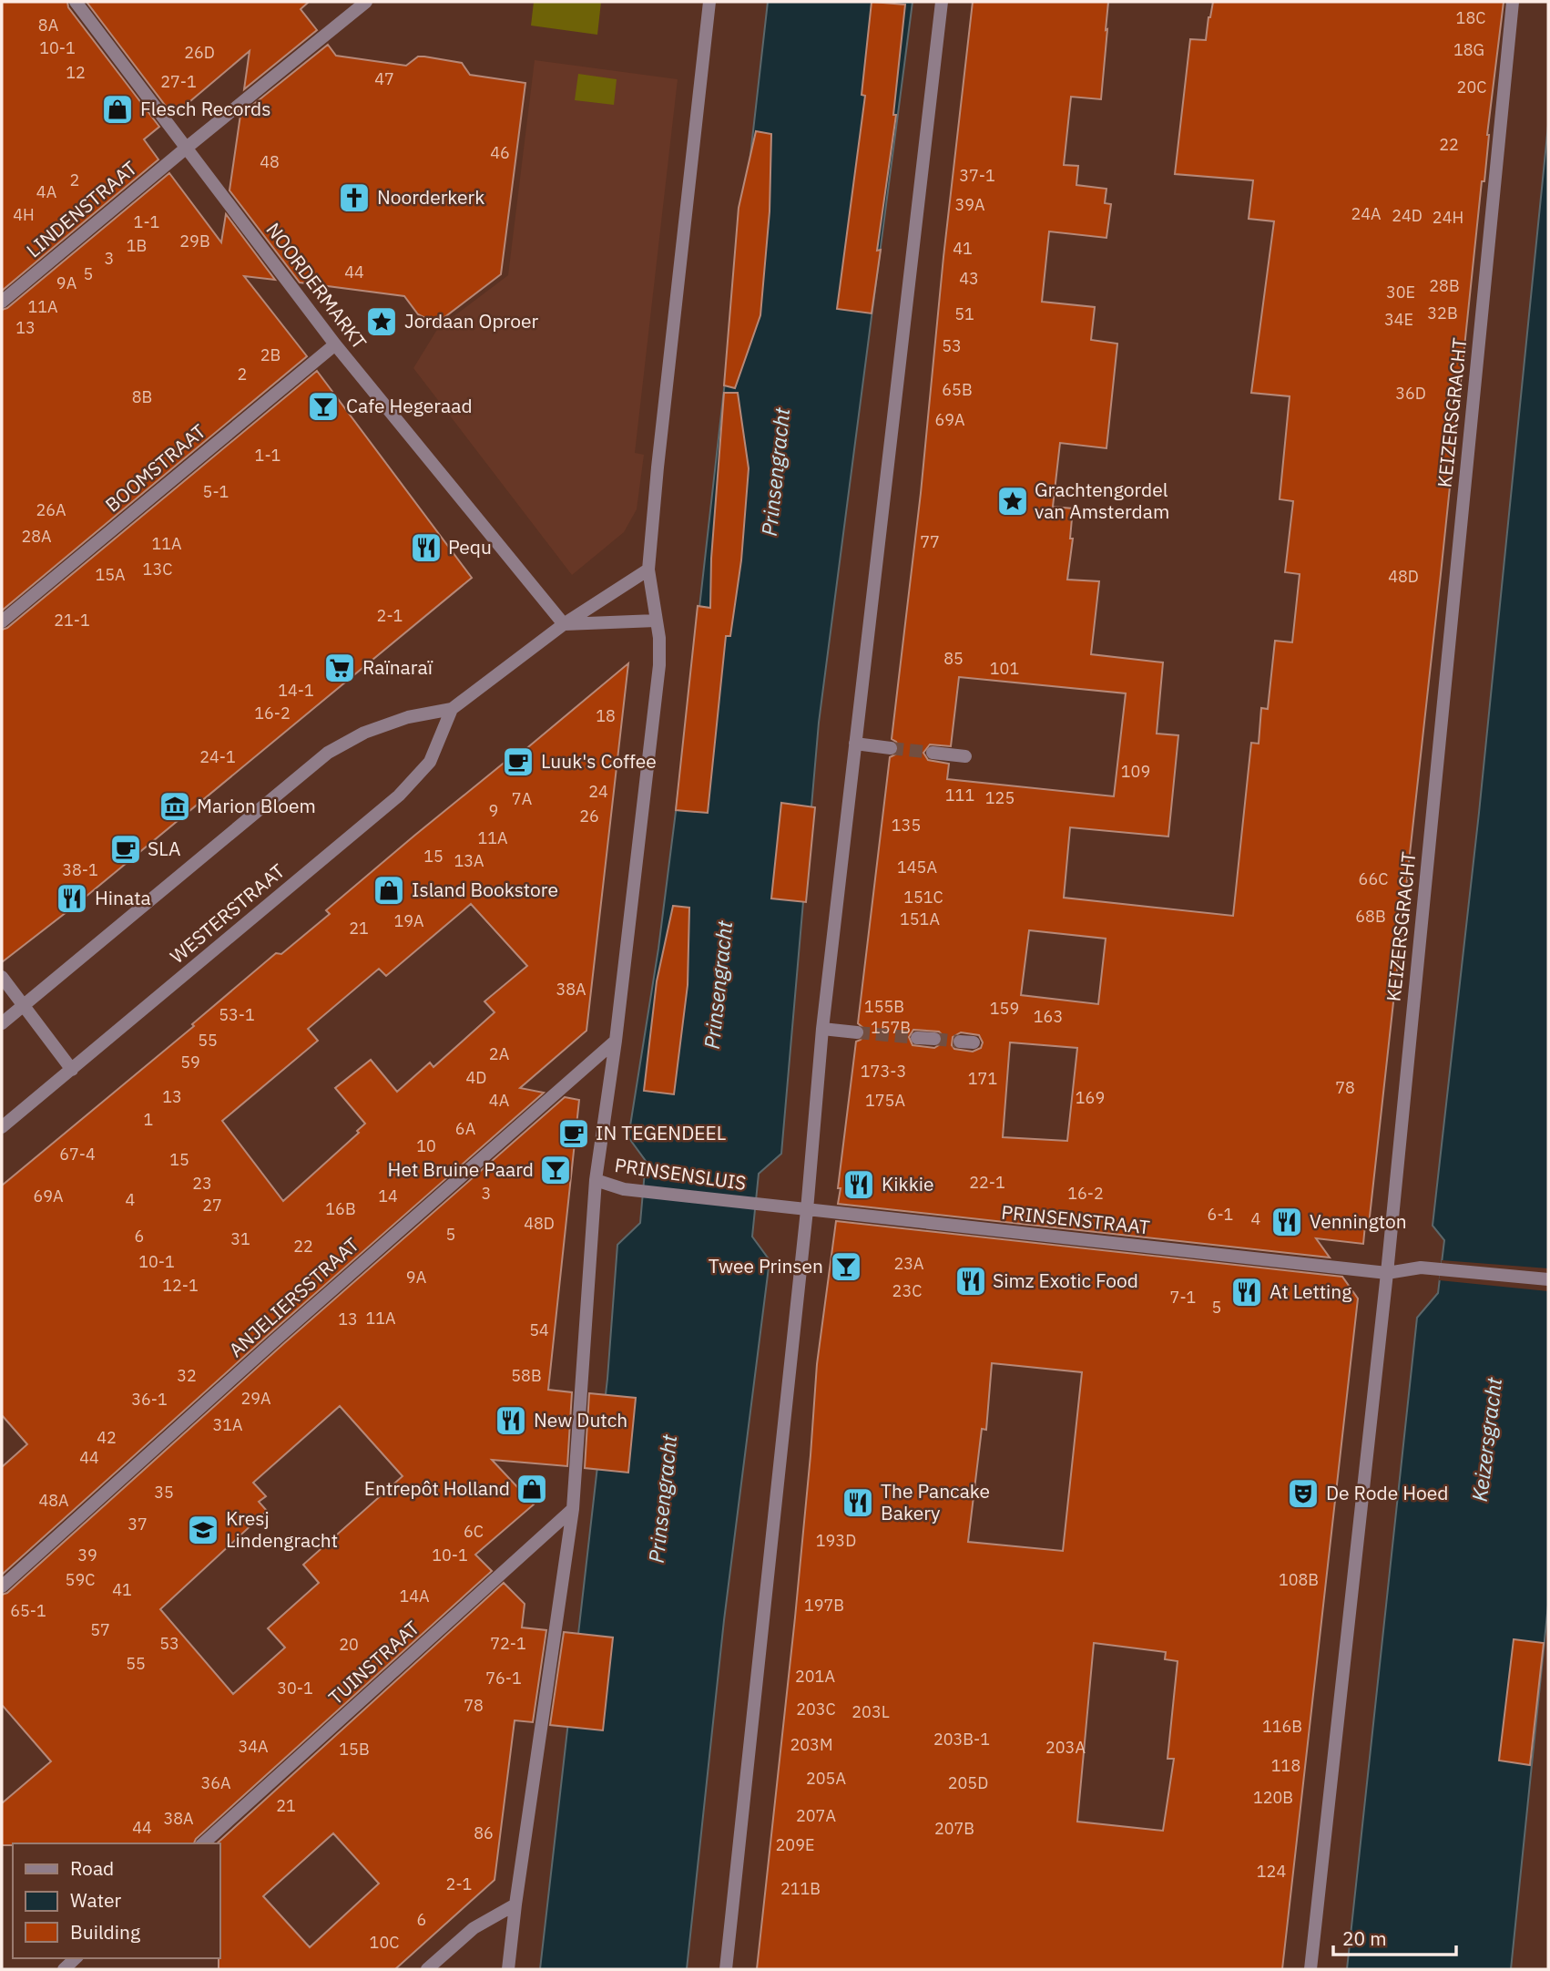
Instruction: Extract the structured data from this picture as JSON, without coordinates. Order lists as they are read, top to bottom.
{
  "streets": {
    "street": [
      "LINDENSTRAAT",
      "NOORDERMARKT",
      "KEIZERSGRACHT",
      "BOOMSTRAAT",
      "WESTERSTRAAT",
      "PRINSENSLUIS",
      "PRINSENSTRAAT",
      "ANJELIERSSTRAAT",
      "TUINSTRAAT"
    ]
  },
  "crossings": [
    ["LINDENSTRAAT", "NOORDERMARKT"],
    ["NOORDERMARKT", "BOOMSTRAAT"],
    ["KEIZERSGRACHT", "PRINSENSTRAAT"],
    ["PRINSENSLUIS", "PRINSENSTRAAT"]
  ],
  "water": ["Prinsengracht", "Keizersgracht"],
  "places": {
    "shop": ["Flesch Records", "Island Bookstore", "Entrepôt Holland"],
    "church": ["Noorderkerk"],
    "place": ["Jordaan Oproer", "Grachtengordel van Amsterdam"],
    "bar": ["Cafe Hegeraad", "Het Bruine Paard", "Twee Prinsen"],
    "restaurant": [
      "Pequ",
      "Hinata",
      "Kikkie",
      "Vennington",
      "Simz Exotic Food",
      "At Letting",
      "New Dutch",
      "The Pancake Bakery"
    ],
    "supermarket": ["Raïnaraï"],
    "cafe": ["Luuk's Coffee", "SLA", "IN TEGENDEEL"],
    "museum": ["Marion Bloem"],
    "theatre": ["De Rode Hoed"],
    "school or university": ["Kresj Lindengracht"]
  },
  "house_numbers": [
    "18C",
    "8A",
    "10-1",
    "18G",
    "26D",
    "12",
    "47",
    "27-1",
    "20C",
    "22",
    "46",
    "48",
    "37-1",
    "2",
    "4A",
    "39A",
    "24A",
    "4H",
    "24D",
    "24H",
    "1-1",
    "29B",
    "1B",
    "41",
    "3",
    "44",
    "5",
    "43",
    "9A",
    "28B",
    "30E",
    "11A",
    "32B",
    "51",
    "34E",
    "13",
    "53",
    "2B",
    "2",
    "65B",
    "36D",
    "8B",
    "69A",
    "1-1",
    "5-1",
    "26A",
    "28A",
    "77",
    "11A",
    "13C",
    "15A",
    "48D",
    "2-1",
    "21-1",
    "85",
    "101",
    "14-1",
    "16-2",
    "18",
    "24-1",
    "109",
    "24",
    "111",
    "125",
    "7A",
    "9",
    "26",
    "135",
    "11A",
    "15",
    "13A",
    "145A",
    "38-1",
    "66C",
    "151C",
    "68B",
    "151A",
    "19A",
    "21",
    "38A",
    "155B",
    "159",
    "53-1",
    "163",
    "157B",
    "55",
    "2A",
    "59",
    "173-3",
    "4D",
    "171",
    "78",
    "13",
    "169",
    "4A",
    "175A",
    "1",
    "6A",
    "10",
    "67-4",
    "15",
    "22-1",
    "23",
    "3",
    "16-2",
    "69A",
    "14",
    "4",
    "27",
    "16B",
    "6-1",
    "4",
    "48D",
    "5",
    "6",
    "31",
    "22",
    "10-1",
    "23A",
    "9A",
    "12-1",
    "23C",
    "7-1",
    "5",
    "11A",
    "13",
    "54",
    "32",
    "58B",
    "29A",
    "36-1",
    "31A",
    "42",
    "44",
    "35",
    "48A",
    "37",
    "6C",
    "193D",
    "39",
    "10-1",
    "59C",
    "108B",
    "41",
    "14A",
    "197B",
    "65-1",
    "57",
    "53",
    "72-1",
    "20",
    "55",
    "201A",
    "76-1",
    "30-1",
    "78",
    "203C",
    "203L",
    "116B",
    "203B-1",
    "203M",
    "34A",
    "203A",
    "15B",
    "118",
    "205A",
    "36A",
    "205D",
    "120B",
    "21",
    "207A",
    "38A",
    "44",
    "207B",
    "86",
    "209E",
    "124",
    "2-1",
    "211B",
    "6",
    "10C"
  ],
  "legend": ["Road", "Water", "Building"],
  "scale_bar": "20 m"
}
